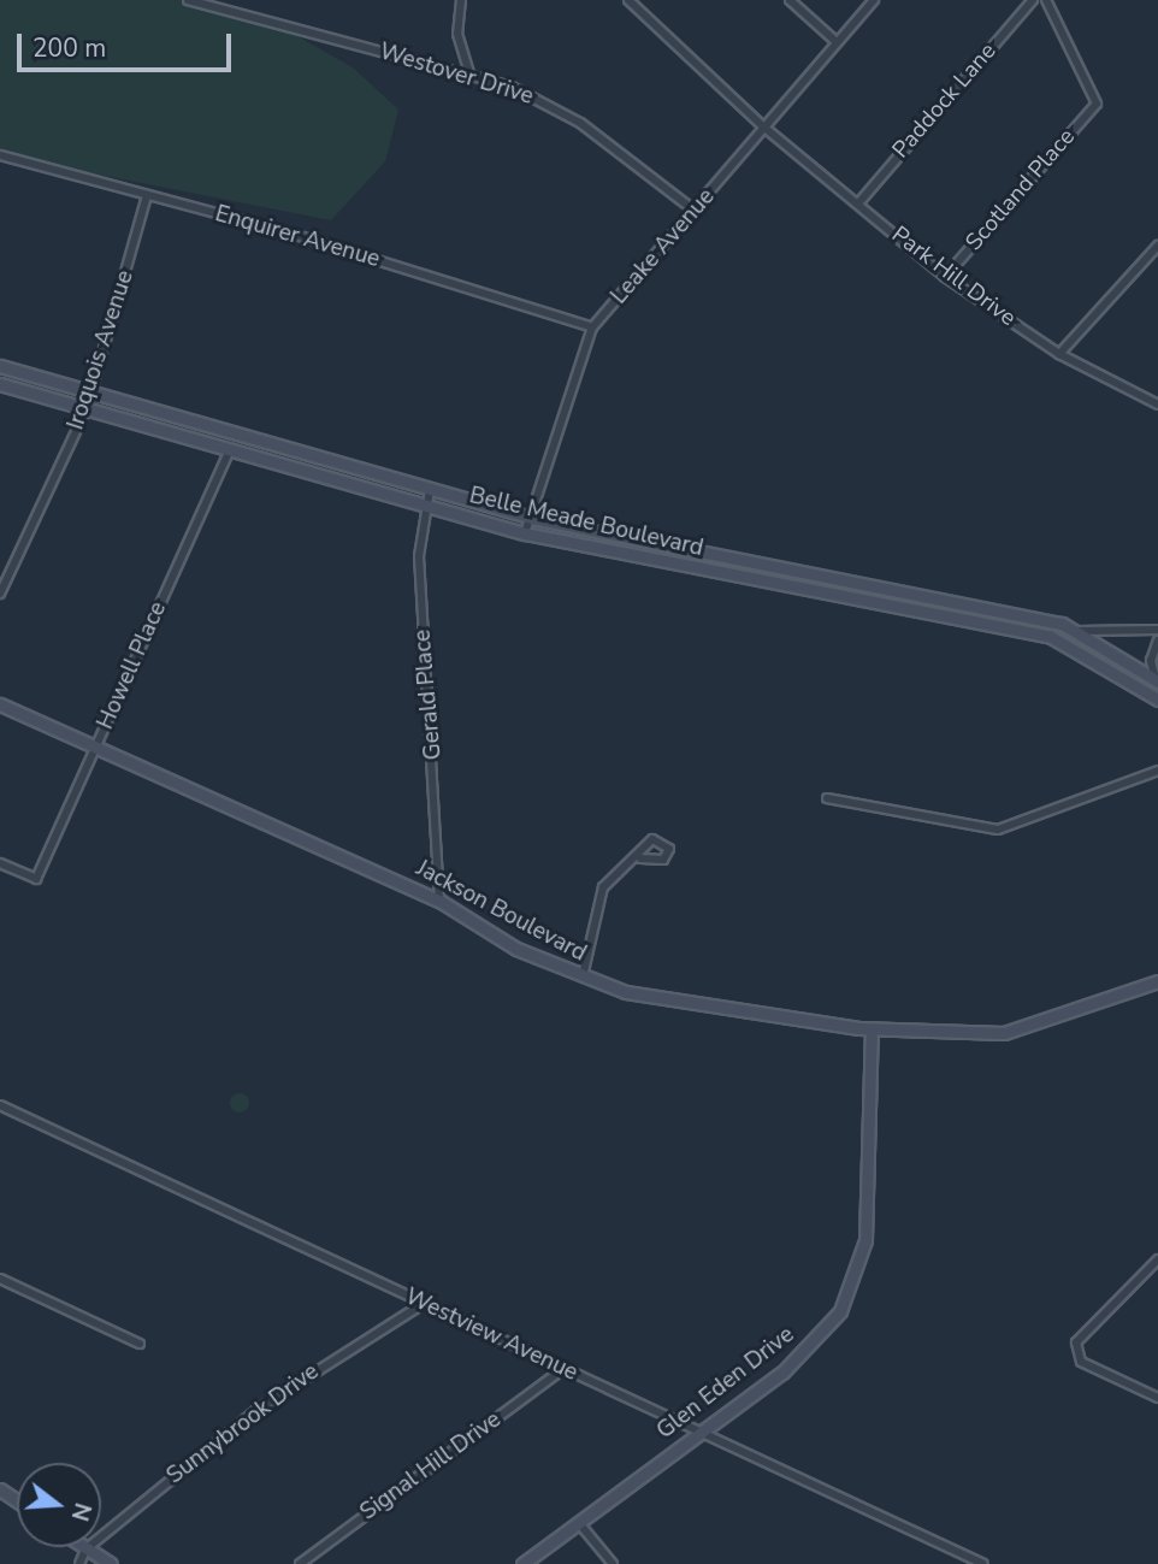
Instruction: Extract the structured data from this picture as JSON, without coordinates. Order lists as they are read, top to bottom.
{
  "streets": {
    "main road": ["Belle Meade Boulevard", "Jackson Boulevard", "Glen Eden Drive"],
    "street": [
      "Westover Drive",
      "Paddock Lane",
      "Scotland Place",
      "Enquirer Avenue",
      "Leake Avenue",
      "Park Hill Drive",
      "Iroquois Avenue",
      "Howell Place",
      "Gerald Place",
      "Westview Avenue",
      "Sunnybrook Drive",
      "Signal Hill Drive"
    ]
  },
  "crossings": [
    ["Westover Drive", "Leake Avenue"],
    ["Paddock Lane", "Park Hill Drive"],
    ["Scotland Place", "Park Hill Drive"],
    ["Enquirer Avenue", "Leake Avenue"],
    ["Enquirer Avenue", "Iroquois Avenue"],
    ["Leake Avenue", "Park Hill Drive"],
    ["Leake Avenue", "Belle Meade Boulevard"],
    ["Iroquois Avenue", "Belle Meade Boulevard"],
    ["Belle Meade Boulevard", "Howell Place"],
    ["Belle Meade Boulevard", "Gerald Place"],
    ["Howell Place", "Jackson Boulevard"],
    ["Gerald Place", "Jackson Boulevard"],
    ["Jackson Boulevard", "Glen Eden Drive"],
    ["Westview Avenue", "Glen Eden Drive"],
    ["Westview Avenue", "Sunnybrook Drive"],
    ["Westview Avenue", "Signal Hill Drive"]
  ],
  "scale_bar": "200 m",
  "north": "right"
}
